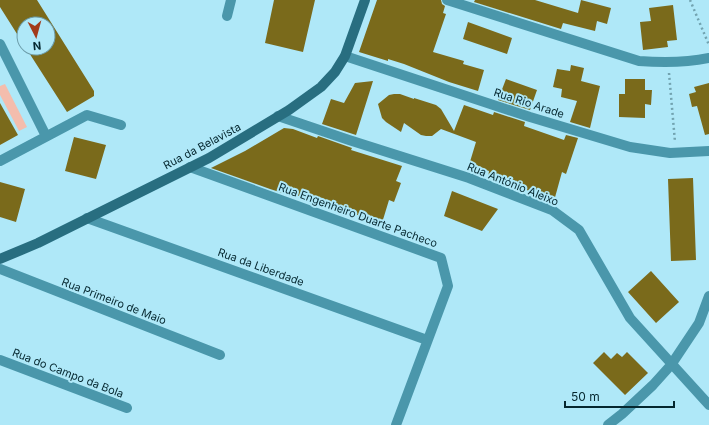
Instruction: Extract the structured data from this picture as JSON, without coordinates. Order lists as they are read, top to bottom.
{
  "streets": {
    "street": [
      "Rua Rio Arade",
      "Rua da Belavista",
      "Rua António Aleixo",
      "Rua Engenheiro Duarte Pacheco",
      "Rua da Liberdade",
      "Rua Primeiro de Maio",
      "Rua do Campo da Bola"
    ]
  },
  "crossings": [
    ["Rua Rio Arade", "Rua da Belavista"],
    ["Rua da Belavista", "Rua António Aleixo"],
    ["Rua da Belavista", "Rua Engenheiro Duarte Pacheco"],
    ["Rua da Belavista", "Rua da Liberdade"],
    ["Rua Engenheiro Duarte Pacheco", "Rua da Liberdade"]
  ],
  "scale_bar": "50 m",
  "north": "bottom"
}
